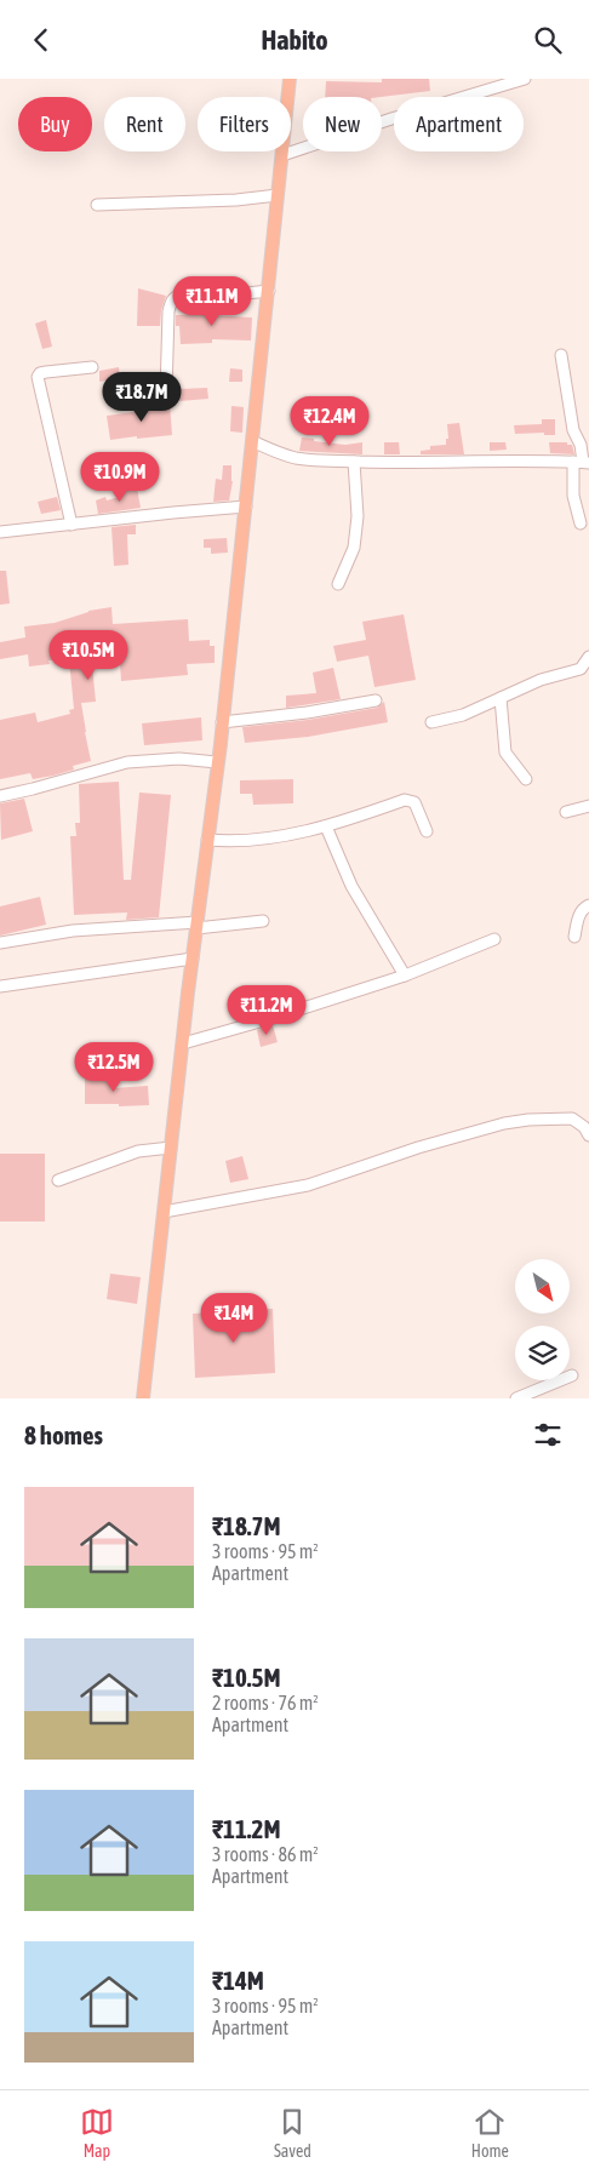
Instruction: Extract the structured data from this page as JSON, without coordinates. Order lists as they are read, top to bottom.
{
  "north": "bottom right",
  "page": {
    "header": "Habito",
    "chip": [
      "Buy",
      "Rent",
      "Filters",
      "New",
      "Apartment"
    ],
    "price": [
      "₹11.1M",
      "₹18.7M",
      "₹12.4M",
      "₹10.9M",
      "₹10.5M",
      "₹11.2M",
      "₹12.5M",
      "₹14M"
    ],
    "heading": "8 homes",
    "list": [
      {
        "name": "₹18.7M",
        "note": "3 rooms · 95 m² · Apartment"
      },
      {
        "name": "₹10.5M",
        "note": "2 rooms · 76 m² · Apartment"
      },
      {
        "name": "₹11.2M",
        "note": "3 rooms · 86 m² · Apartment"
      },
      {
        "name": "₹14M",
        "note": "3 rooms · 95 m² · Apartment"
      }
    ],
    "tabs": ["Map", "Saved", "Home"]
  }
}
